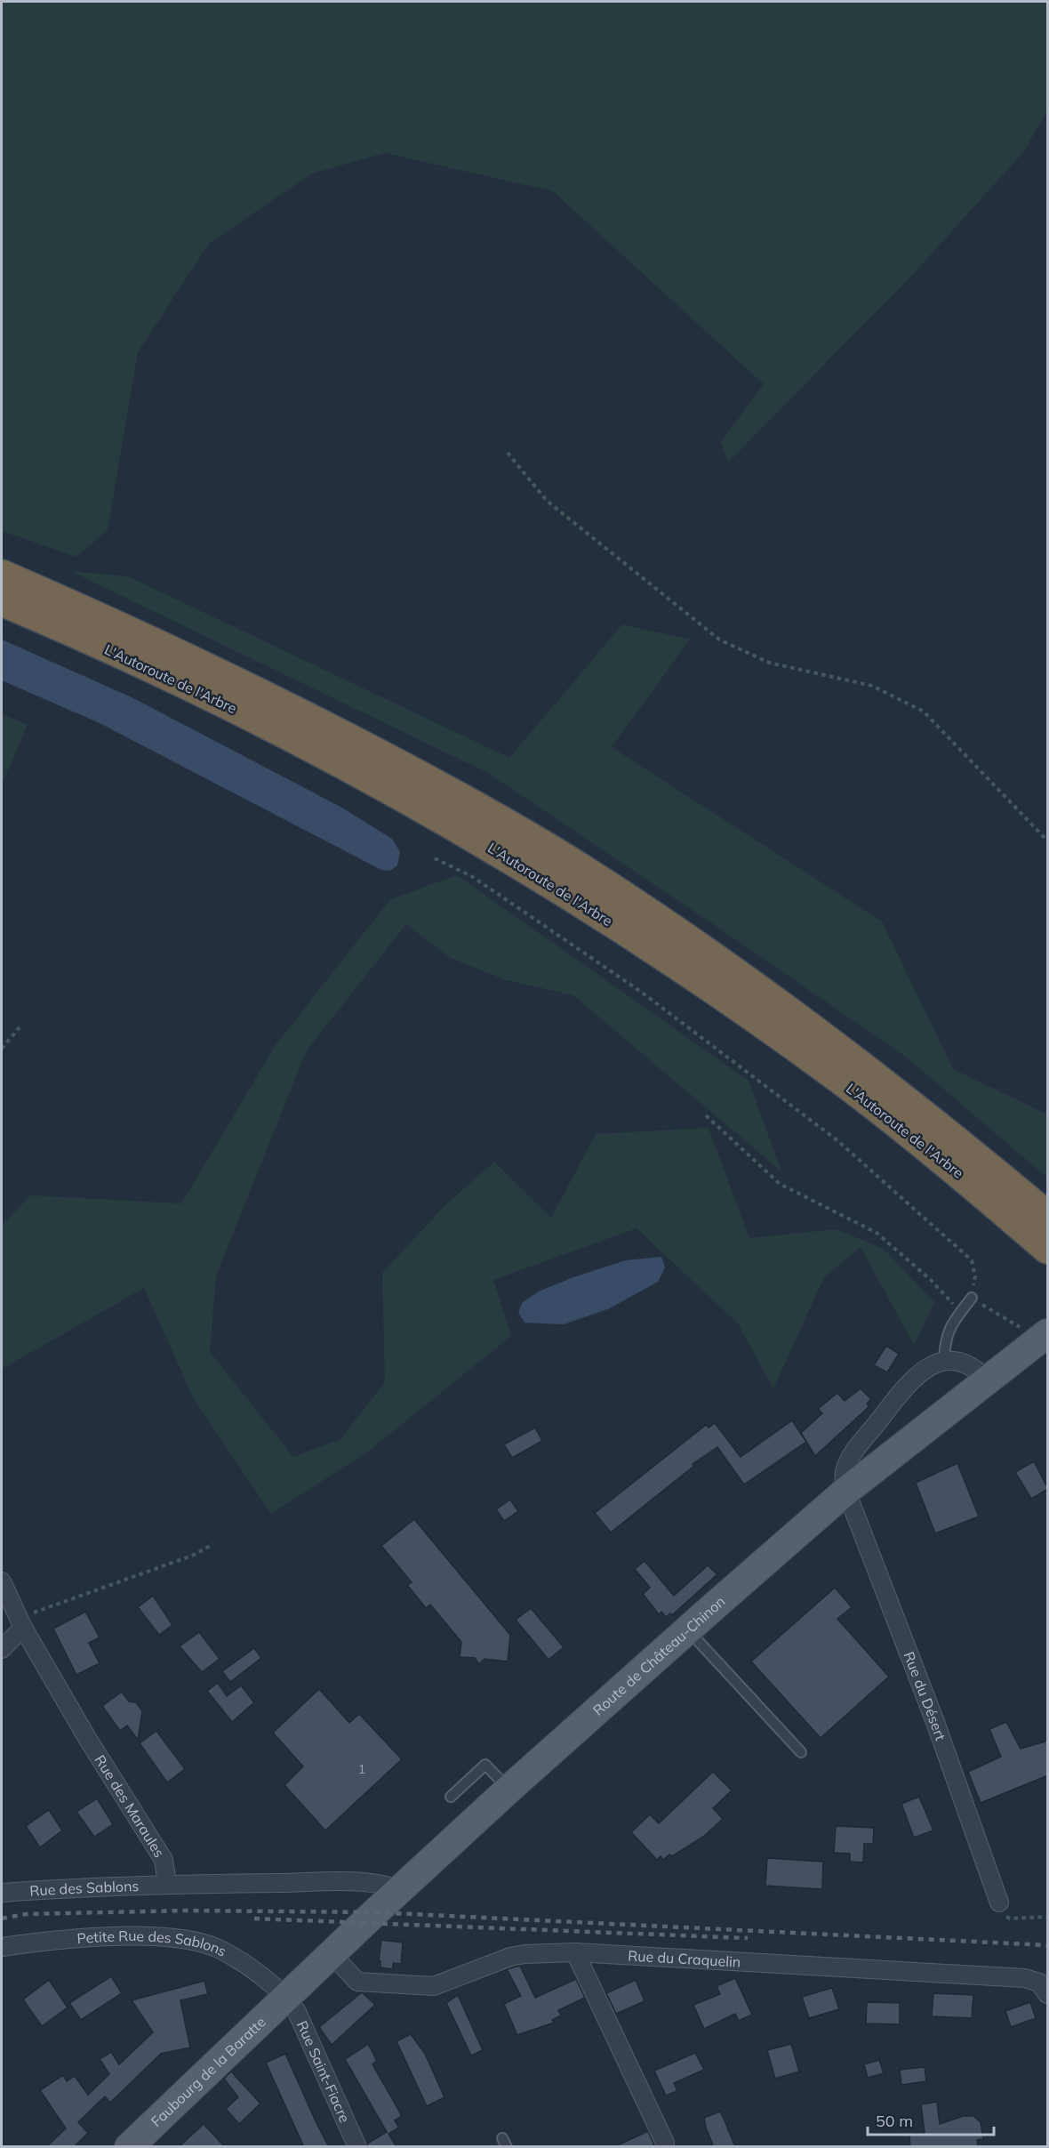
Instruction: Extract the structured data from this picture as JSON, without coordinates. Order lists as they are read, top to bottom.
{
  "streets": {
    "highway": ["L'Autoroute de l'Arbre"],
    "main road": ["Route de Château-Chinon", "Faubourg de la Baratte"],
    "street": [
      "Rue du Désert",
      "Rue des Maraules",
      "Rue des Sablons",
      "Petite Rue des Sablons",
      "Rue du Craquelin",
      "Rue Saint-Fiacre"
    ]
  },
  "crossings": [
    ["Route de Château-Chinon", "Rue du Désert"],
    ["Route de Château-Chinon", "Petite Rue des Sablons"],
    ["Route de Château-Chinon", "Rue du Craquelin"],
    ["Route de Château-Chinon", "Rue Saint-Fiacre"],
    ["Route de Château-Chinon", "Faubourg de la Baratte"],
    ["Rue des Maraules", "Rue des Sablons"],
    ["Petite Rue des Sablons", "Rue Saint-Fiacre"],
    ["Petite Rue des Sablons", "Faubourg de la Baratte"],
    ["Rue Saint-Fiacre", "Faubourg de la Baratte"]
  ],
  "house_numbers": ["1"],
  "scale_bar": "50 m"
}
